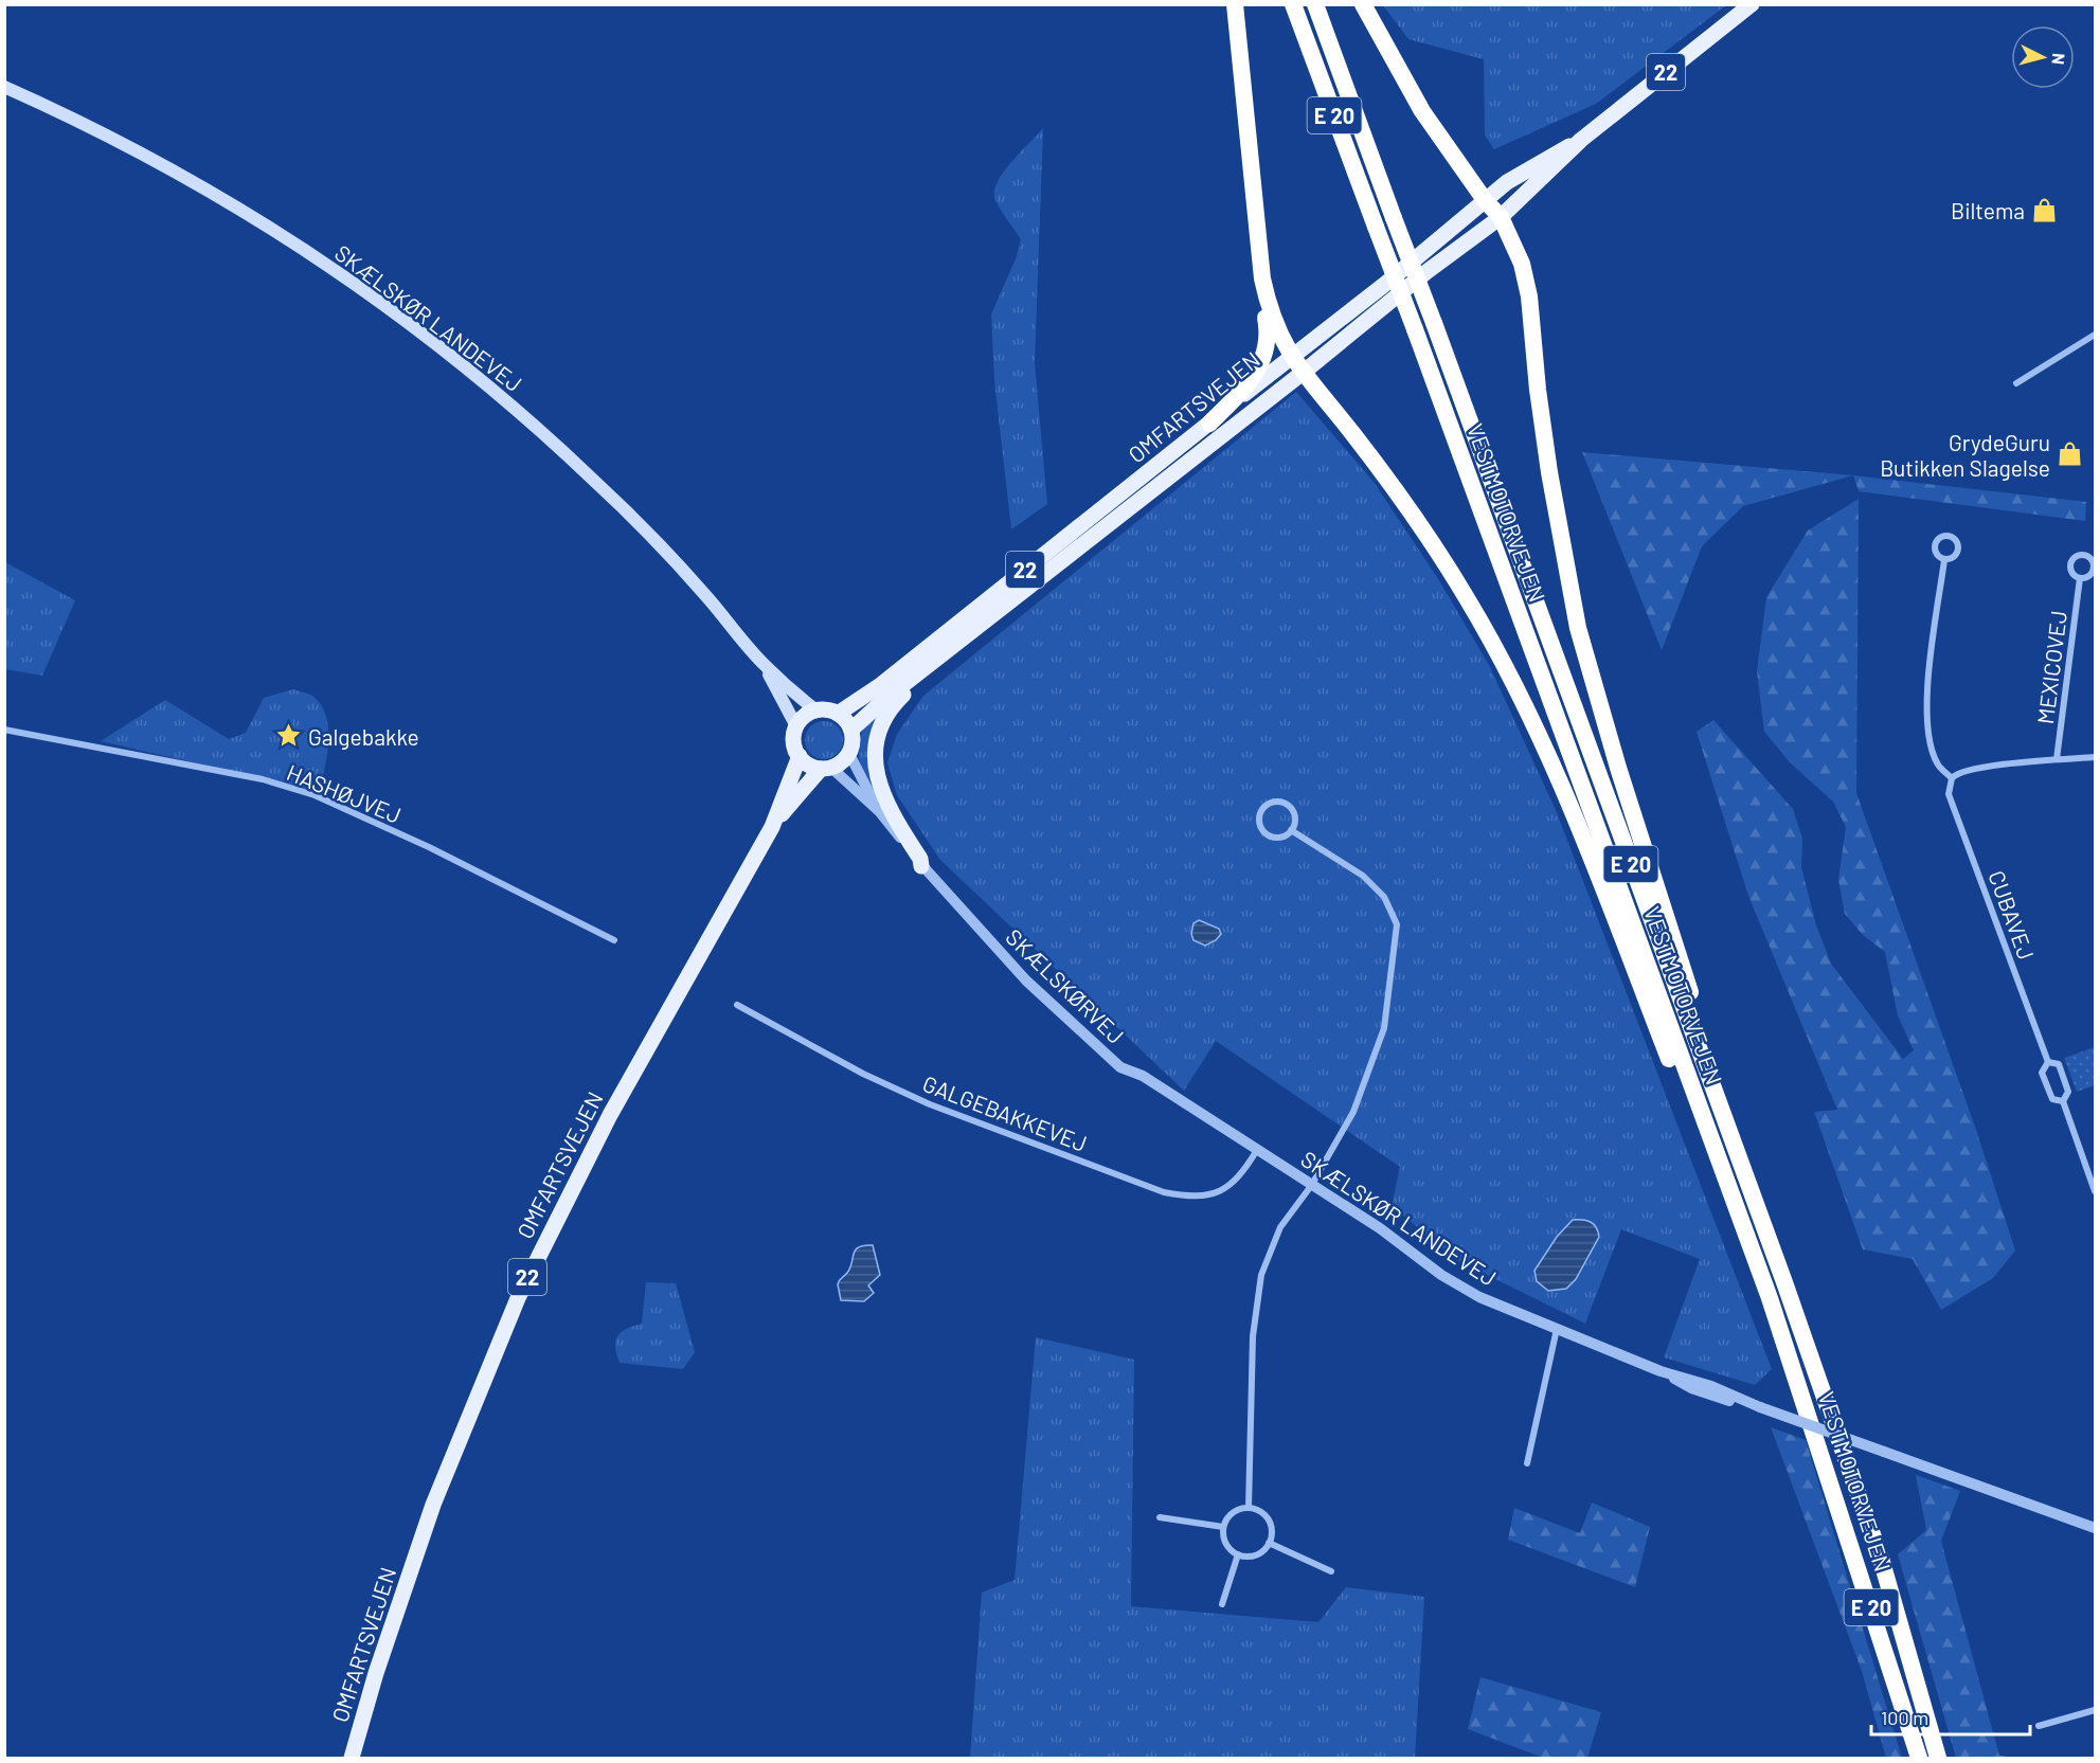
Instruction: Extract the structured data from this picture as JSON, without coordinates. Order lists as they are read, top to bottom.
{
  "streets": {
    "highway": ["E 20", "VESTMOTORVEJEN"],
    "main road": ["22", "SKÆLSKØR LANDEVEJ", "OMFARTSVEJEN"],
    "street": [
      "MEXICOVEJ",
      "HASHØJVEJ",
      "CUBAVEJ",
      "SKÆLSKØRVEJ",
      "GALGEBAKKEVEJ"
    ]
  },
  "crossings": [
    ["22", "SKÆLSKØR LANDEVEJ"],
    ["22", "OMFARTSVEJEN"],
    ["22", "SKÆLSKØRVEJ"],
    ["SKÆLSKØR LANDEVEJ", "OMFARTSVEJEN"],
    ["SKÆLSKØR LANDEVEJ", "SKÆLSKØRVEJ"],
    ["SKÆLSKØR LANDEVEJ", "GALGEBAKKEVEJ"],
    ["OMFARTSVEJEN", "SKÆLSKØRVEJ"],
    ["SKÆLSKØRVEJ", "GALGEBAKKEVEJ"]
  ],
  "places": {
    "shop": ["Biltema", "GrydeGuru Butikken Slagelse"],
    "place": ["Galgebakke"]
  },
  "scale_bar": "100 m",
  "north": "right"
}
